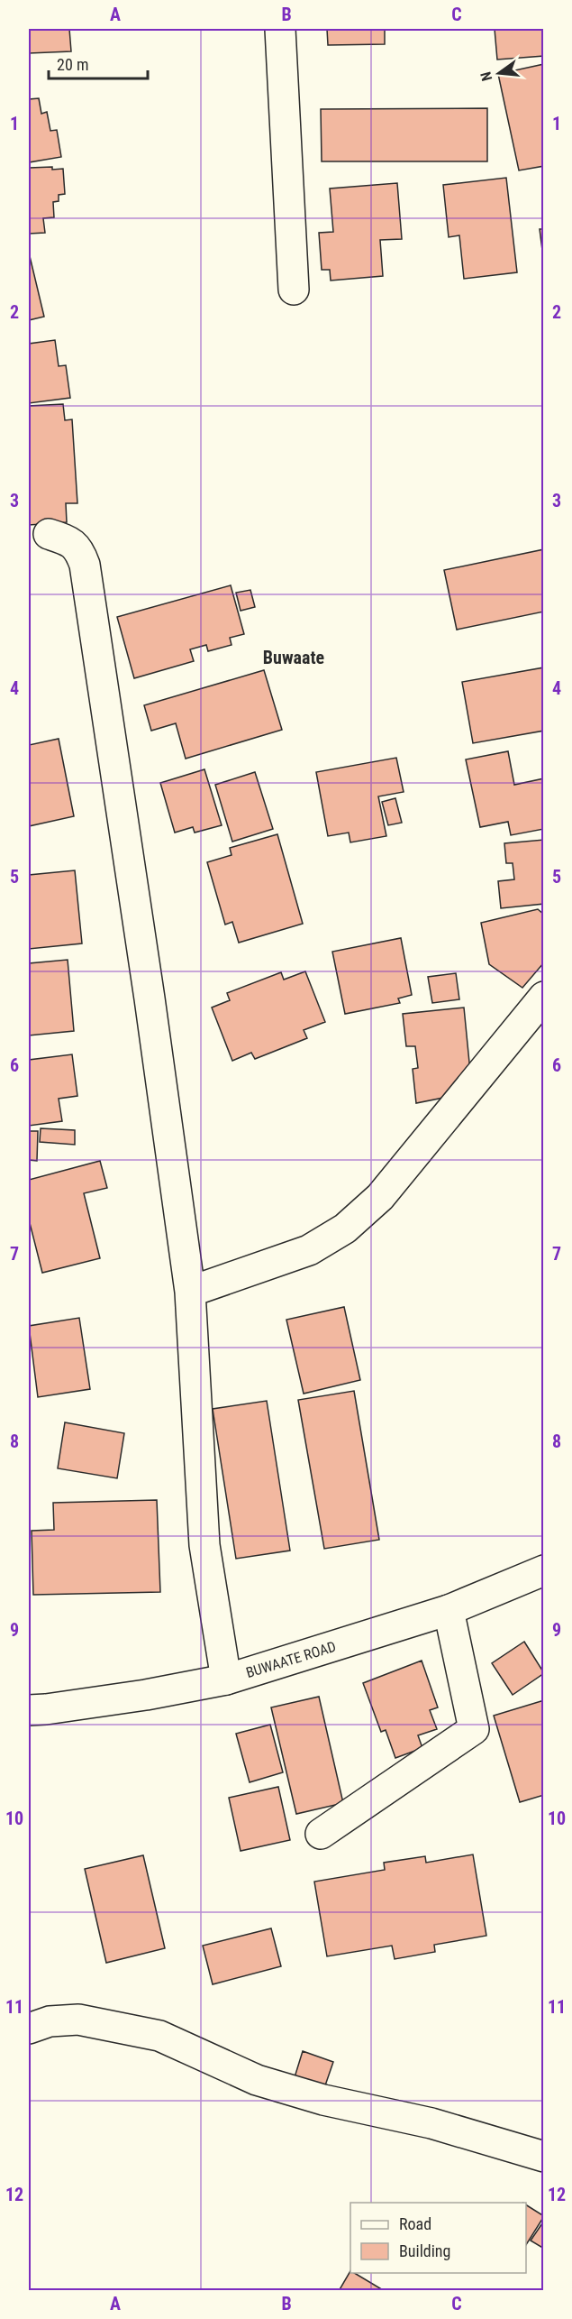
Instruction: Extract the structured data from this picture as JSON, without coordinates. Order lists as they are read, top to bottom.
{
  "streets": {
    "street": ["BUWAATE ROAD"]
  },
  "districts": ["Buwaate"],
  "legend": ["Road", "Building"],
  "scale_bar": "20 m",
  "north": "left",
  "grid": {
    "columns": ["A", "B", "C"],
    "rows": [
      "1",
      "2",
      "3",
      "4",
      "5",
      "6",
      "7",
      "8",
      "9",
      "10",
      "11",
      "12"
    ]
  }
}
